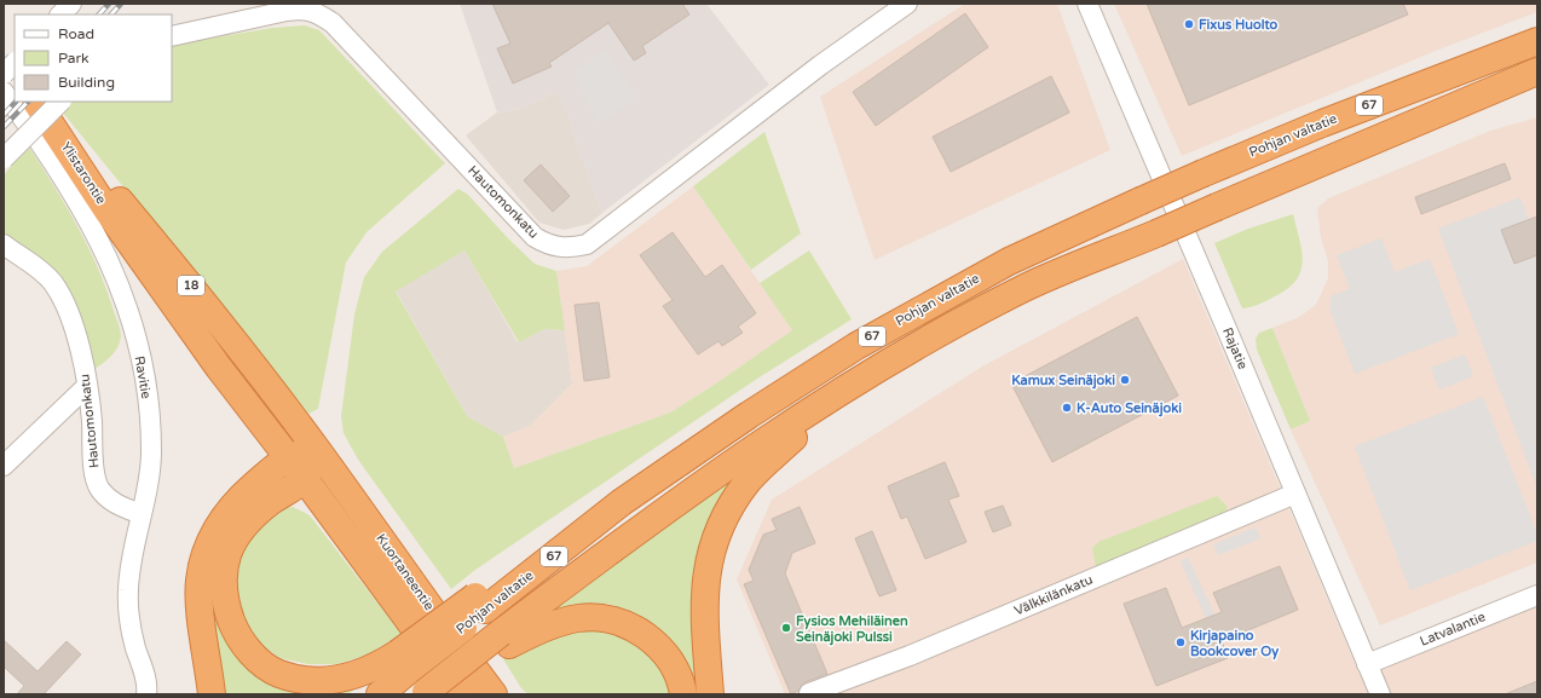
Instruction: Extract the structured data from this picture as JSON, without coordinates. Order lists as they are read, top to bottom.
{
  "streets": {
    "highway": [
      "67",
      "Pohjan valtatie",
      "Ylistarontie",
      "18",
      "Kuortaneentie"
    ],
    "street": [
      "Hautomonkatu",
      "Rajatie",
      "Ravitie",
      "Välkkilänkatu",
      "Latvalantie"
    ]
  },
  "crossings": [
    ["Ylistarontie", "18"],
    ["Ylistarontie", "Kuortaneentie"],
    ["Hautomonkatu", "Ravitie"],
    ["Rajatie", "Välkkilänkatu"],
    ["Rajatie", "Latvalantie"]
  ],
  "places": [
    "Fixus Huolto",
    "Kamux Seinäjoki",
    "K-Auto Seinäjoki",
    "Fysios Mehiläinen Seinäjoki Pulssi",
    "Kirjapaino Bookcover Oy"
  ],
  "legend": ["Road", "Park", "Building"]
}
